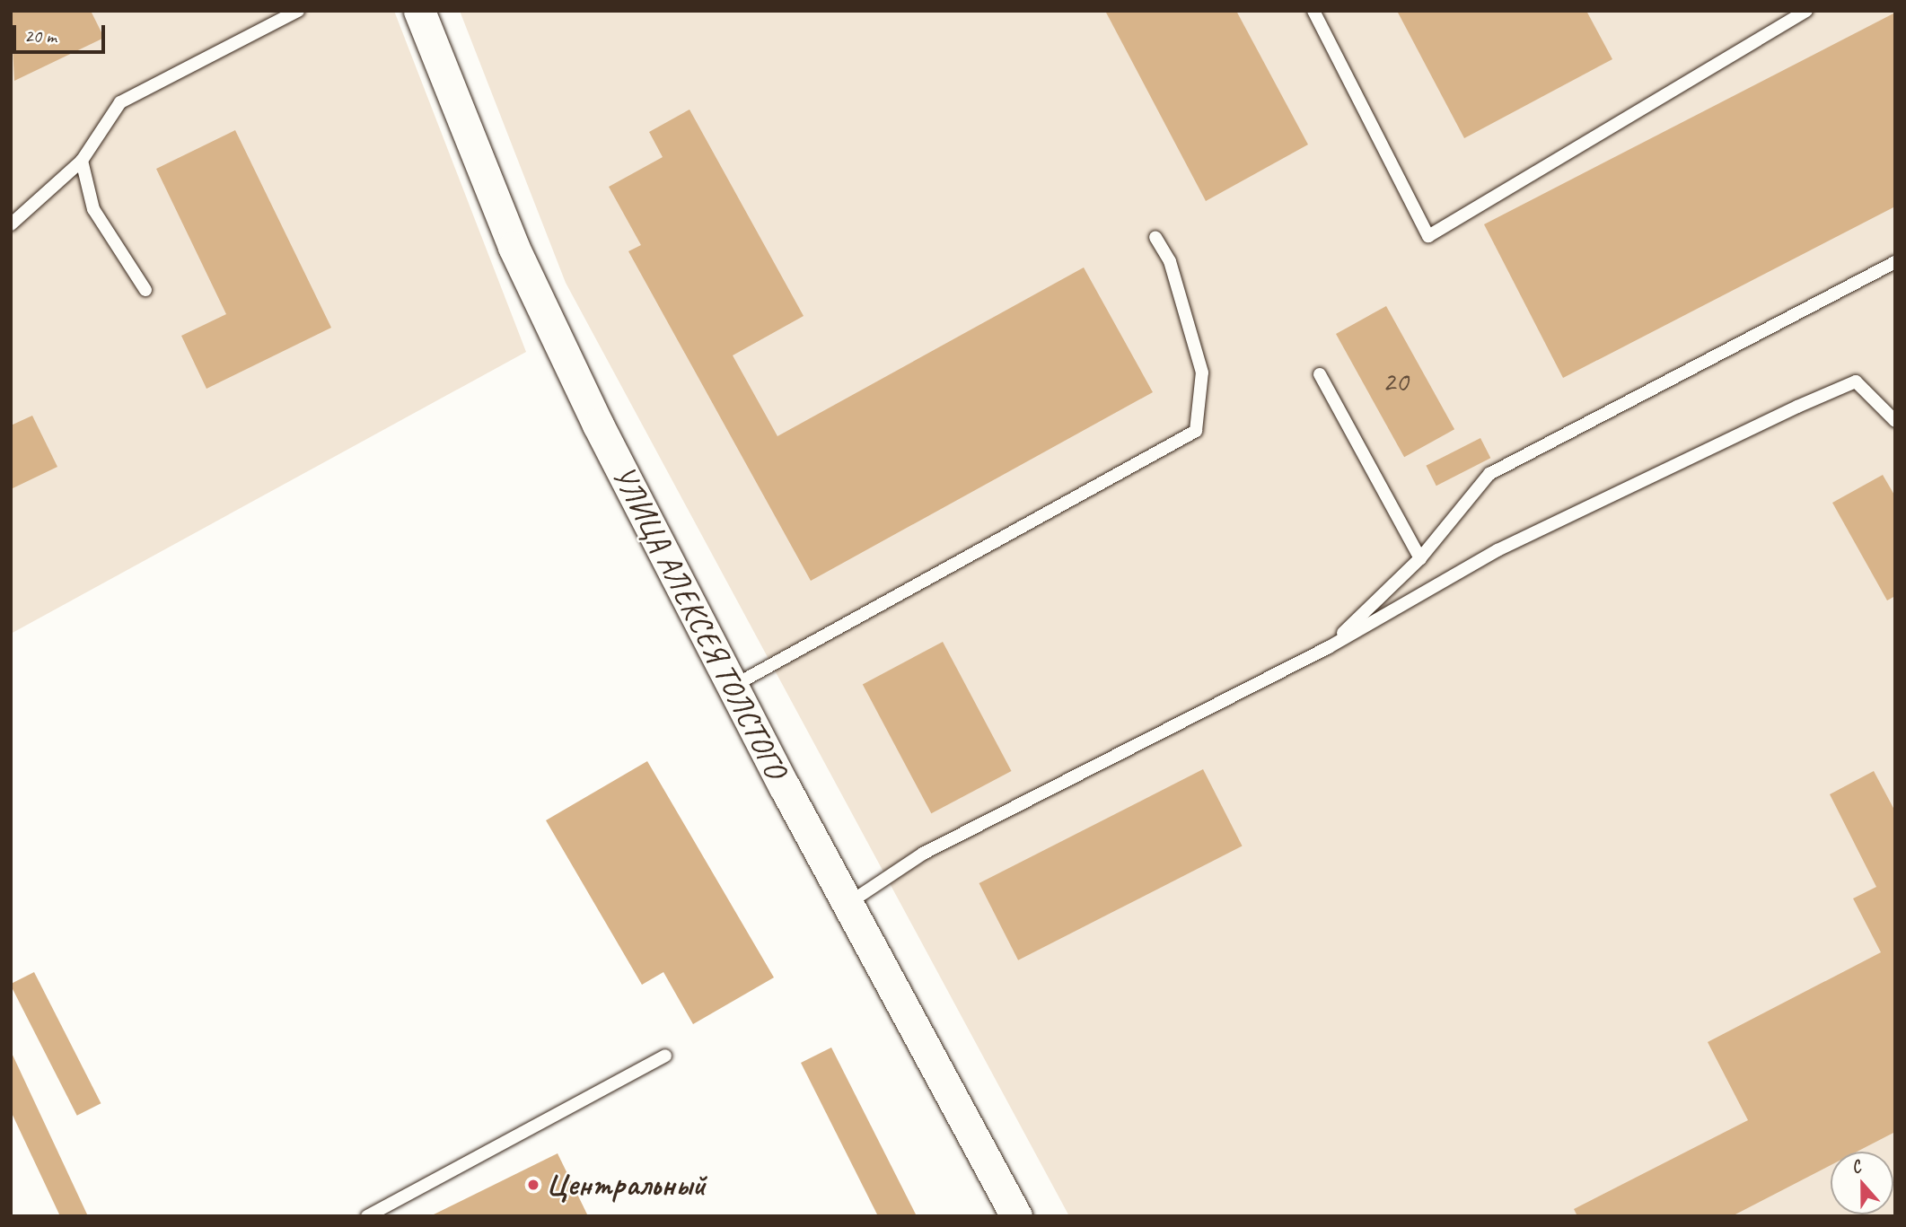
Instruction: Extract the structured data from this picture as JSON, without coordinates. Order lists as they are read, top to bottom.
{
  "streets": {
    "street": ["УЛИЦА АЛЕКСЕЯ ТОЛСТОГО"]
  },
  "places": ["Центральный"],
  "house_numbers": ["20"],
  "scale_bar": "20 m",
  "north": "top"
}
